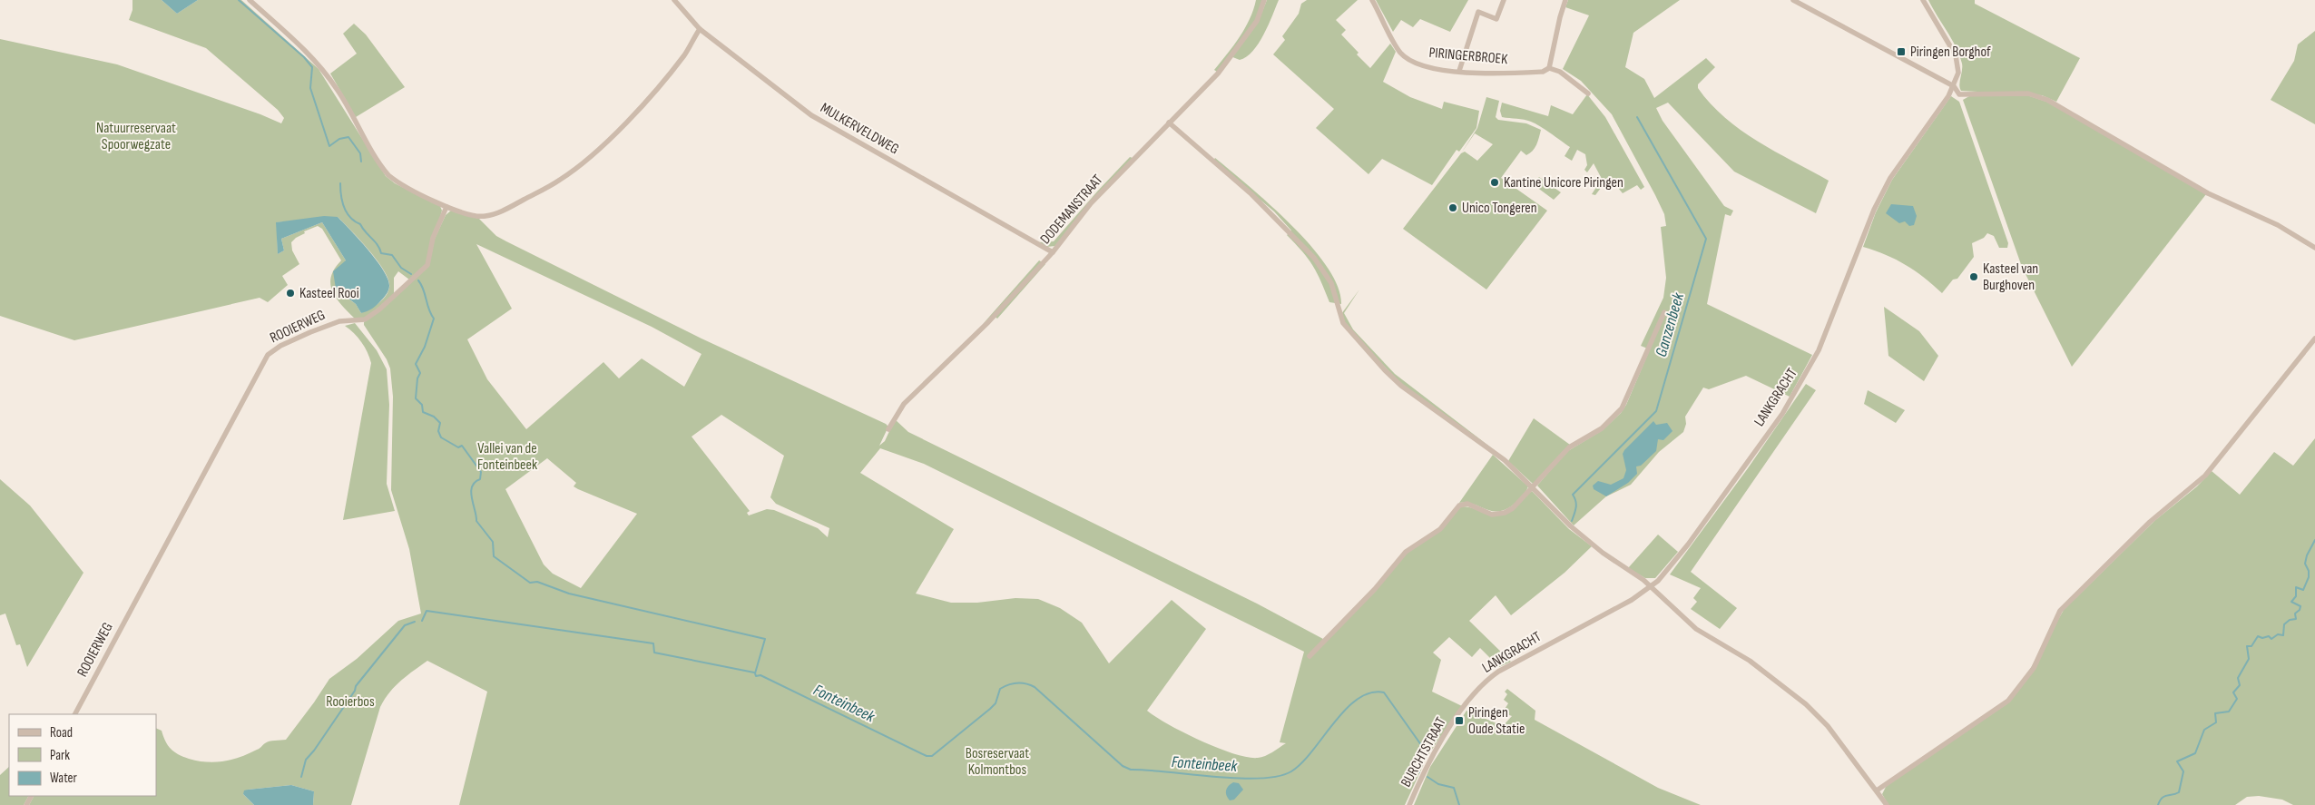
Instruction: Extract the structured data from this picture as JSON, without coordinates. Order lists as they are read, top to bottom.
{
  "streets": {
    "street": [
      "PIRINGERBROEK",
      "MULKERVELDWEG",
      "DODEMANSTRAAT",
      "ROOIERWEG",
      "LANKGRACHT",
      "BURCHTSTRAAT"
    ]
  },
  "crossings": [
    ["MULKERVELDWEG", "DODEMANSTRAAT"],
    ["LANKGRACHT", "BURCHTSTRAAT"]
  ],
  "water": ["Ganzenbeek", "Fonteinbeek"],
  "parks": [
    "Natuurreservaat Spoorwegzate",
    "Vallei van de Fonteinbeek",
    "Rooierbos",
    "Bosreservaat Kolmontbos"
  ],
  "places": {
    "transit": ["Piringen Borghof", "Piringen Oude Statie"],
    "other": [
      "Kantine Unicore Piringen",
      "Unico Tongeren",
      "Kasteel van Burghoven",
      "Kasteel Rooi"
    ]
  },
  "legend": ["Road", "Park", "Water"]
}
